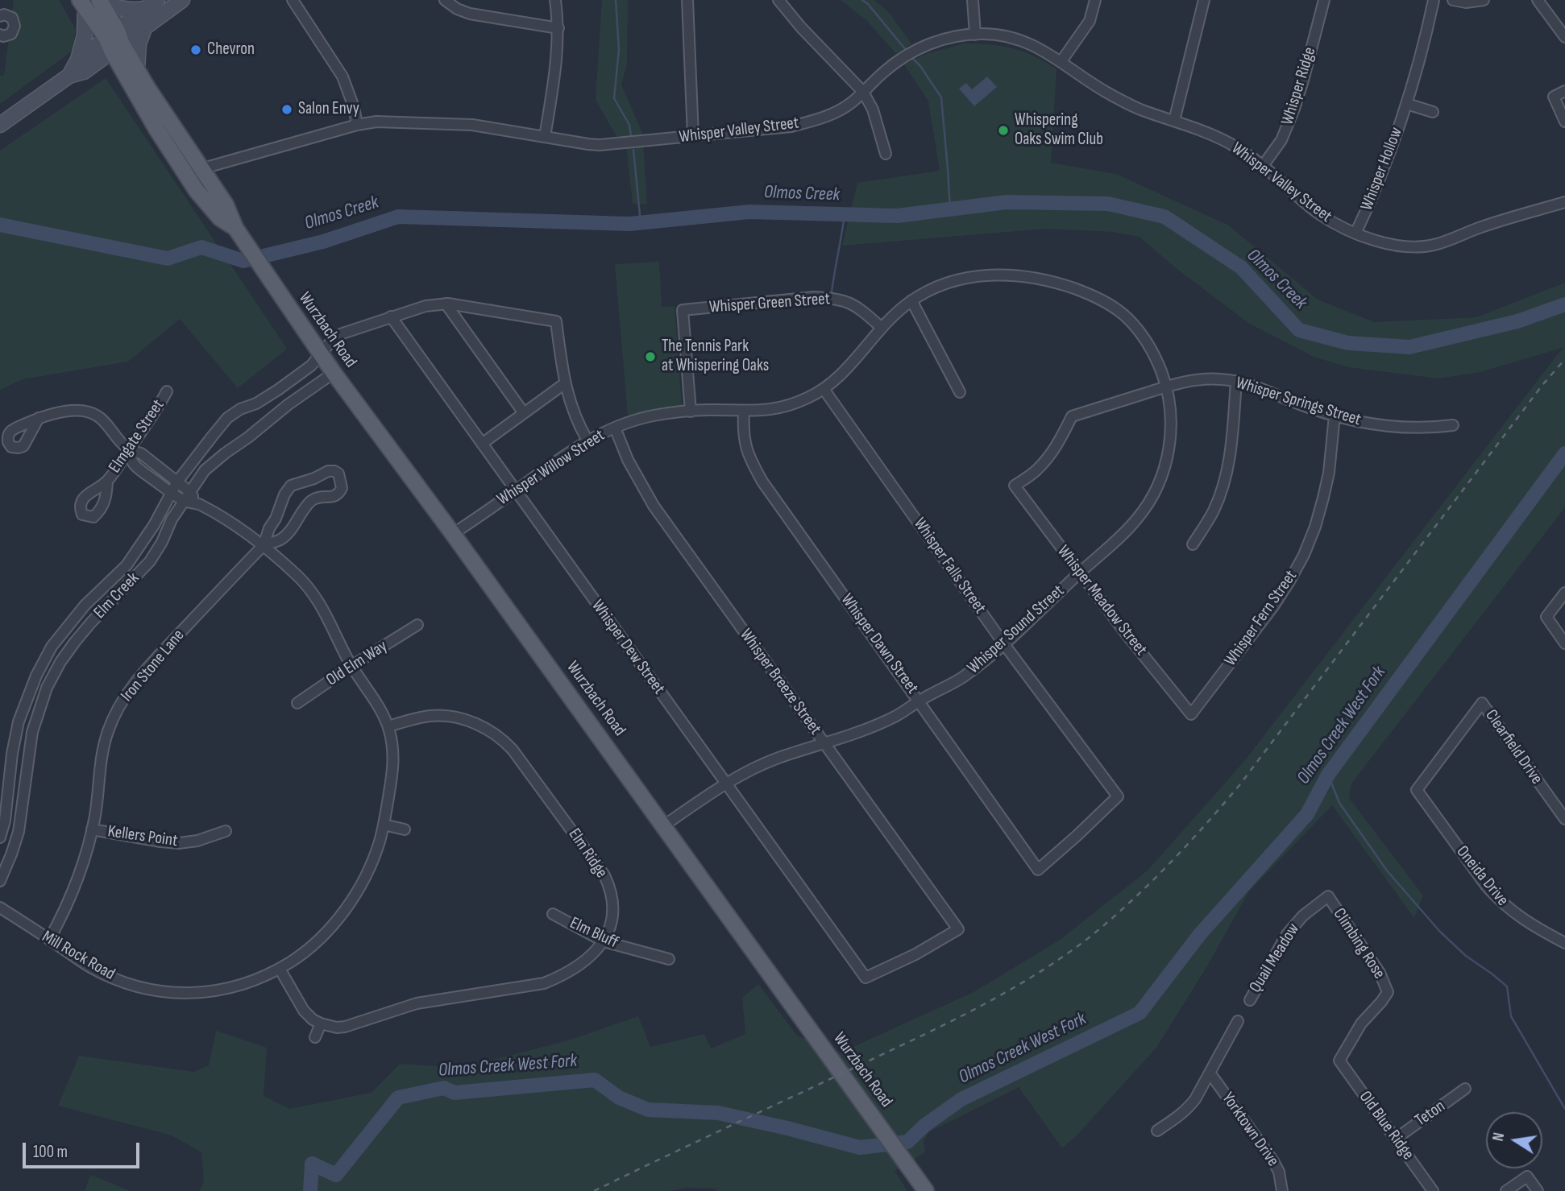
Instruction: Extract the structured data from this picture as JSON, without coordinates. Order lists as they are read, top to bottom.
{
  "streets": {
    "main road": ["Wurzbach Road"],
    "street": [
      "Whisper Ridge",
      "Whisper Valley Street",
      "Whisper Hollow",
      "Whisper Green Street",
      "Whisper Springs Street",
      "Elmgate Street",
      "Whisper Willow Street",
      "Whisper Falls Street",
      "Elm Creek",
      "Whisper Meadow Street",
      "Whisper Fern Street",
      "Whisper Sound Street",
      "Whisper Dawn Street",
      "Whisper Dew Street",
      "Old Elm Way",
      "Iron Stone Lane",
      "Whisper Breeze Street",
      "Clearfield Drive",
      "Kellers Point",
      "Elm Ridge",
      "Oneida Drive",
      "Elm Bluff",
      "Climbing Rose",
      "Mill Rock Road",
      "Quail Meadow",
      "Teton",
      "Old Blue Ridge",
      "Yorktown Drive"
    ]
  },
  "crossings": [
    ["Whisper Ridge", "Whisper Valley Street"],
    ["Whisper Valley Street", "Whisper Hollow"],
    ["Whisper Valley Street", "Wurzbach Road"],
    ["Whisper Green Street", "Whisper Willow Street"],
    ["Wurzbach Road", "Whisper Willow Street"],
    ["Wurzbach Road", "Elm Creek"],
    ["Wurzbach Road", "Whisper Sound Street"],
    ["Whisper Springs Street", "Whisper Willow Street"],
    ["Whisper Springs Street", "Whisper Meadow Street"],
    ["Whisper Springs Street", "Whisper Fern Street"],
    ["Whisper Springs Street", "Whisper Sound Street"],
    ["Elmgate Street", "Mill Rock Road"],
    ["Whisper Willow Street", "Whisper Falls Street"],
    ["Whisper Willow Street", "Whisper Sound Street"],
    ["Whisper Willow Street", "Whisper Dawn Street"],
    ["Whisper Willow Street", "Whisper Dew Street"],
    ["Whisper Willow Street", "Whisper Breeze Street"],
    ["Whisper Falls Street", "Whisper Sound Street"],
    ["Whisper Falls Street", "Whisper Dawn Street"],
    ["Elm Creek", "Whisper Dew Street"],
    ["Elm Creek", "Mill Rock Road"],
    ["Whisper Meadow Street", "Whisper Fern Street"],
    ["Whisper Meadow Street", "Whisper Sound Street"],
    ["Whisper Sound Street", "Whisper Dawn Street"],
    ["Whisper Sound Street", "Whisper Dew Street"],
    ["Whisper Sound Street", "Whisper Breeze Street"],
    ["Whisper Dew Street", "Whisper Breeze Street"],
    ["Old Elm Way", "Mill Rock Road"],
    ["Iron Stone Lane", "Kellers Point"],
    ["Iron Stone Lane", "Mill Rock Road"],
    ["Clearfield Drive", "Oneida Drive"],
    ["Elm Ridge", "Elm Bluff"],
    ["Elm Ridge", "Mill Rock Road"],
    ["Climbing Rose", "Quail Meadow"],
    ["Climbing Rose", "Old Blue Ridge"],
    ["Teton", "Old Blue Ridge"]
  ],
  "water": ["Olmos Creek", "Olmos Creek West Fork"],
  "places": [
    "Chevron",
    "Salon Envy",
    "Whispering Oaks Swim Club",
    "The Tennis Park at Whispering Oaks"
  ],
  "scale_bar": "100 m",
  "north": "left"
}
